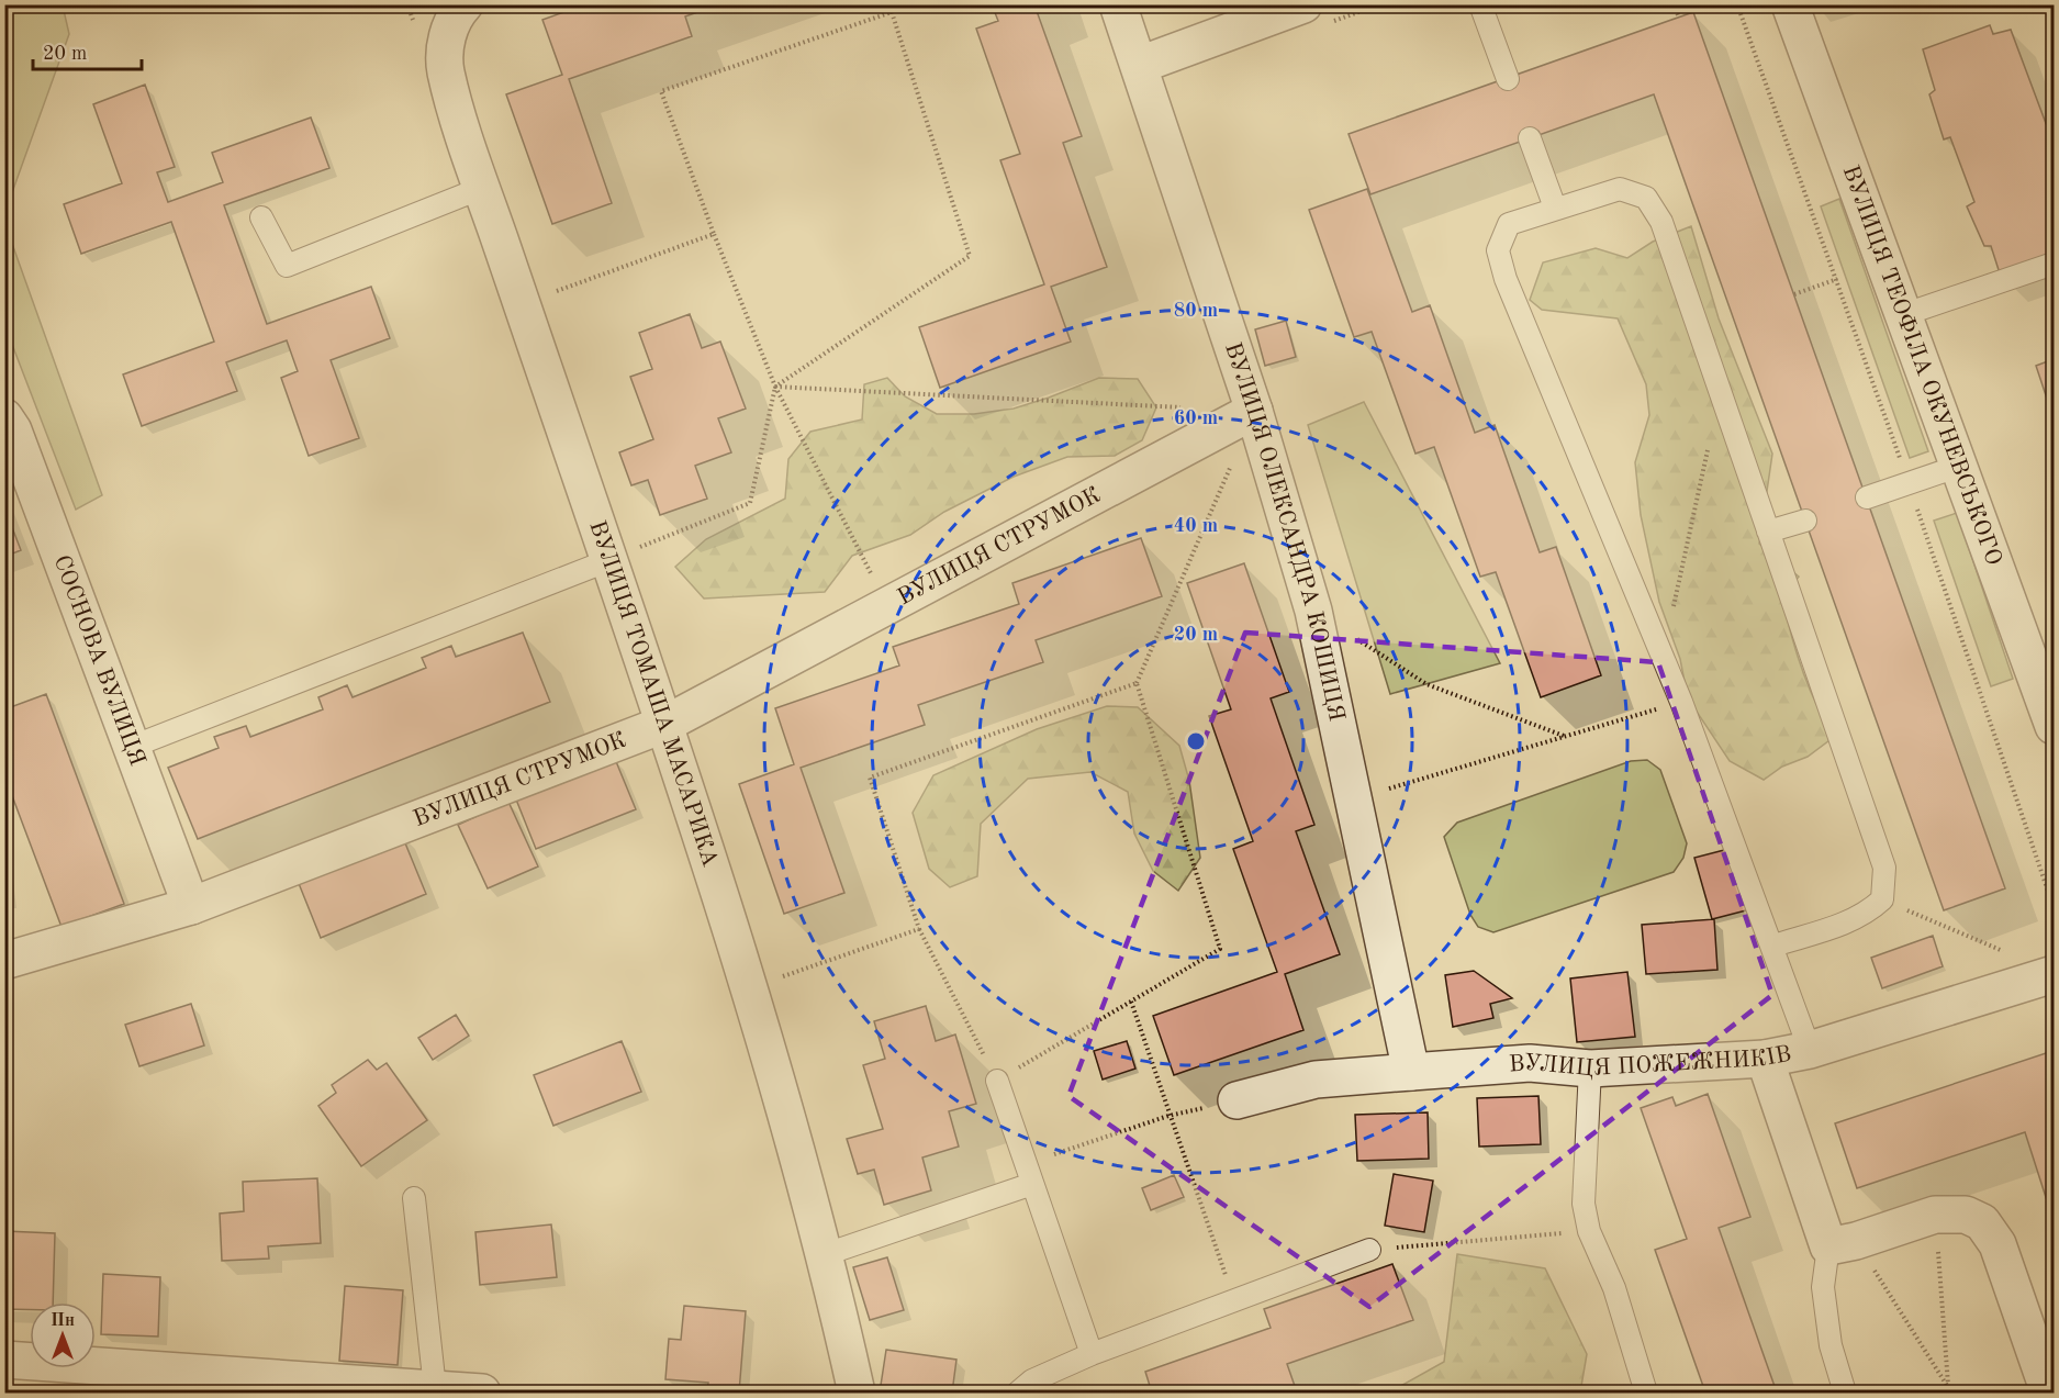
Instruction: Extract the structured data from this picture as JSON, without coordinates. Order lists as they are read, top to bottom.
{
  "streets": {
    "street": [
      "ВУЛИЦЯ ТЕОФІЛА ОКУНЕВСЬКОГО",
      "ВУЛИЦЯ ОЛЕКСАНДРА КОШИЦЯ",
      "ВУЛИЦЯ СТРУМОК",
      "СОСНОВА ВУЛИЦЯ",
      "ВУЛИЦЯ ТОМАША МАСАРИКА",
      "ВУЛИЦЯ ПОЖЕЖНИКІВ"
    ]
  },
  "crossings": [
    ["ВУЛИЦЯ ОЛЕКСАНДРА КОШИЦЯ", "ВУЛИЦЯ СТРУМОК"],
    ["ВУЛИЦЯ ОЛЕКСАНДРА КОШИЦЯ", "ВУЛИЦЯ ПОЖЕЖНИКІВ"],
    ["ВУЛИЦЯ СТРУМОК", "СОСНОВА ВУЛИЦЯ"],
    ["ВУЛИЦЯ СТРУМОК", "ВУЛИЦЯ ТОМАША МАСАРИКА"]
  ],
  "scale_bar": "20 m",
  "north": "top",
  "rings": [
    "80 m",
    "60 m",
    "40 m",
    "20 m"
  ]
}
